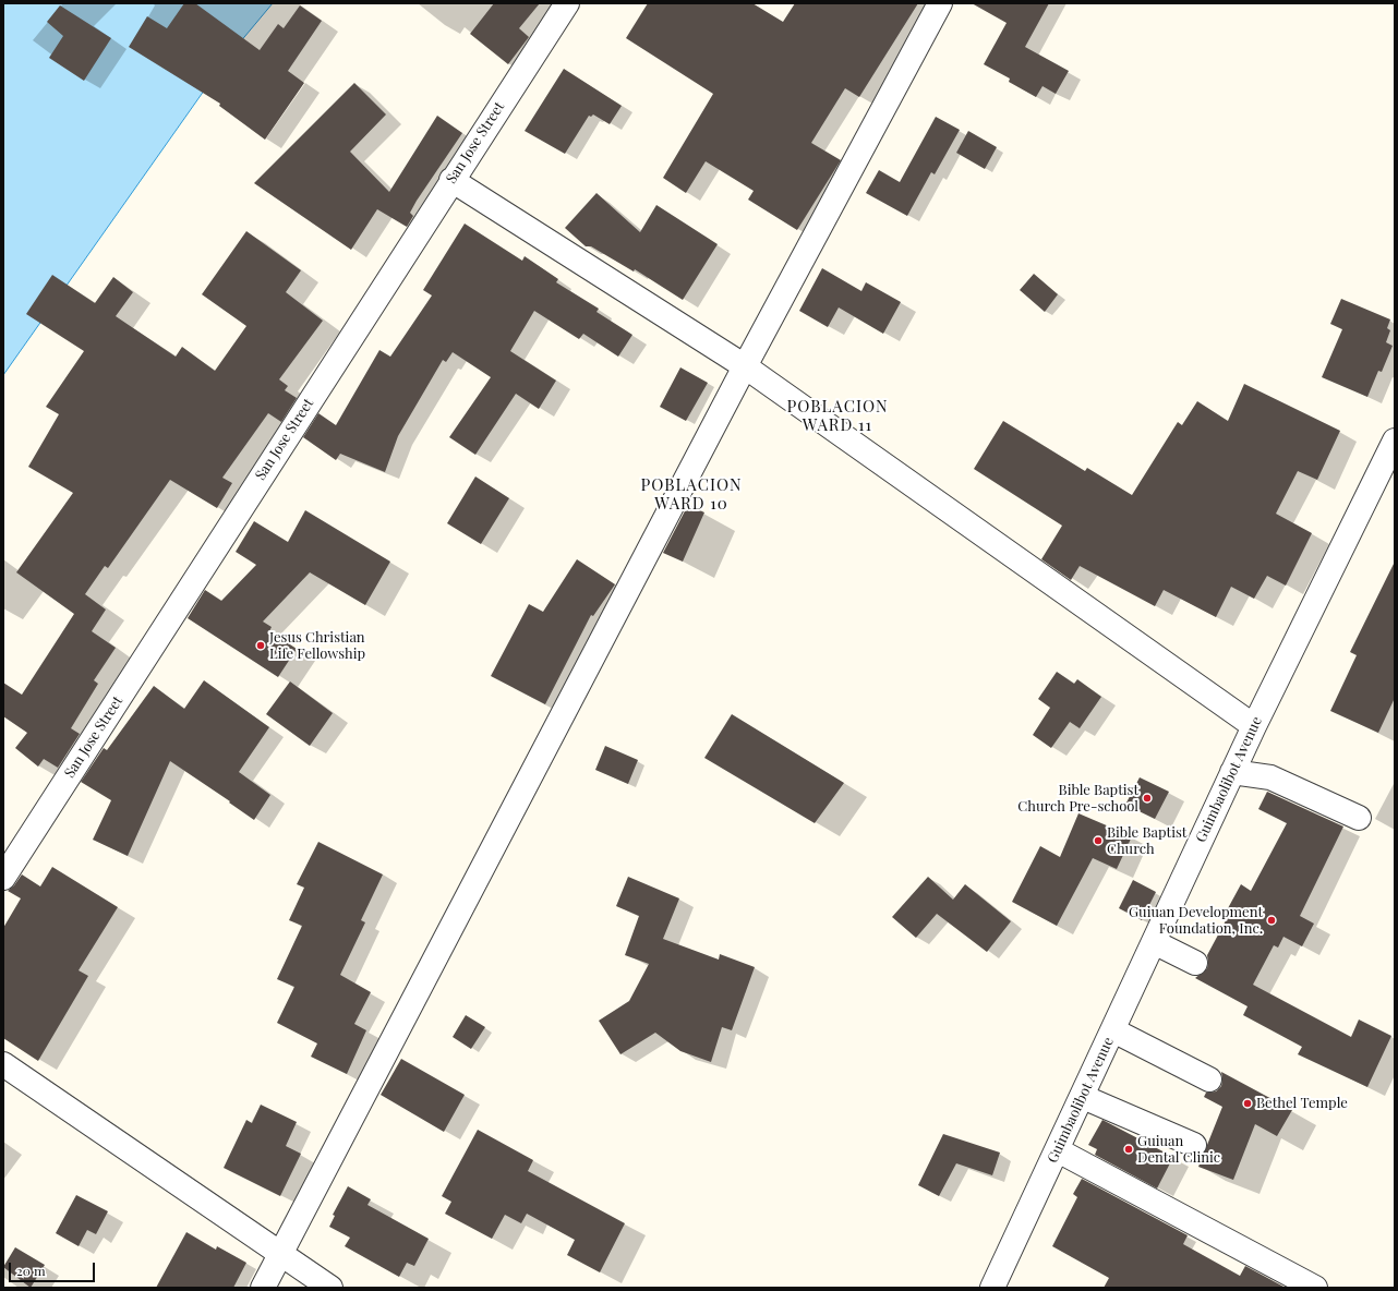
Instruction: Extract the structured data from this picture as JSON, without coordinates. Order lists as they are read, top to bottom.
{
  "streets": {
    "street": ["San Jose Street", "Guimbaolibot Avenue"]
  },
  "districts": ["POBLACION WARD 11", "POBLACION WARD 10"],
  "places": [
    "Jesus Christian Life Fellowship",
    "Bible Baptist Church Pre-school",
    "Bible Baptist Church",
    "Guiuan Development Foundation, Inc.",
    "Bethel Temple",
    "Guiuan Dental Clinic"
  ],
  "scale_bar": "20 m"
}
